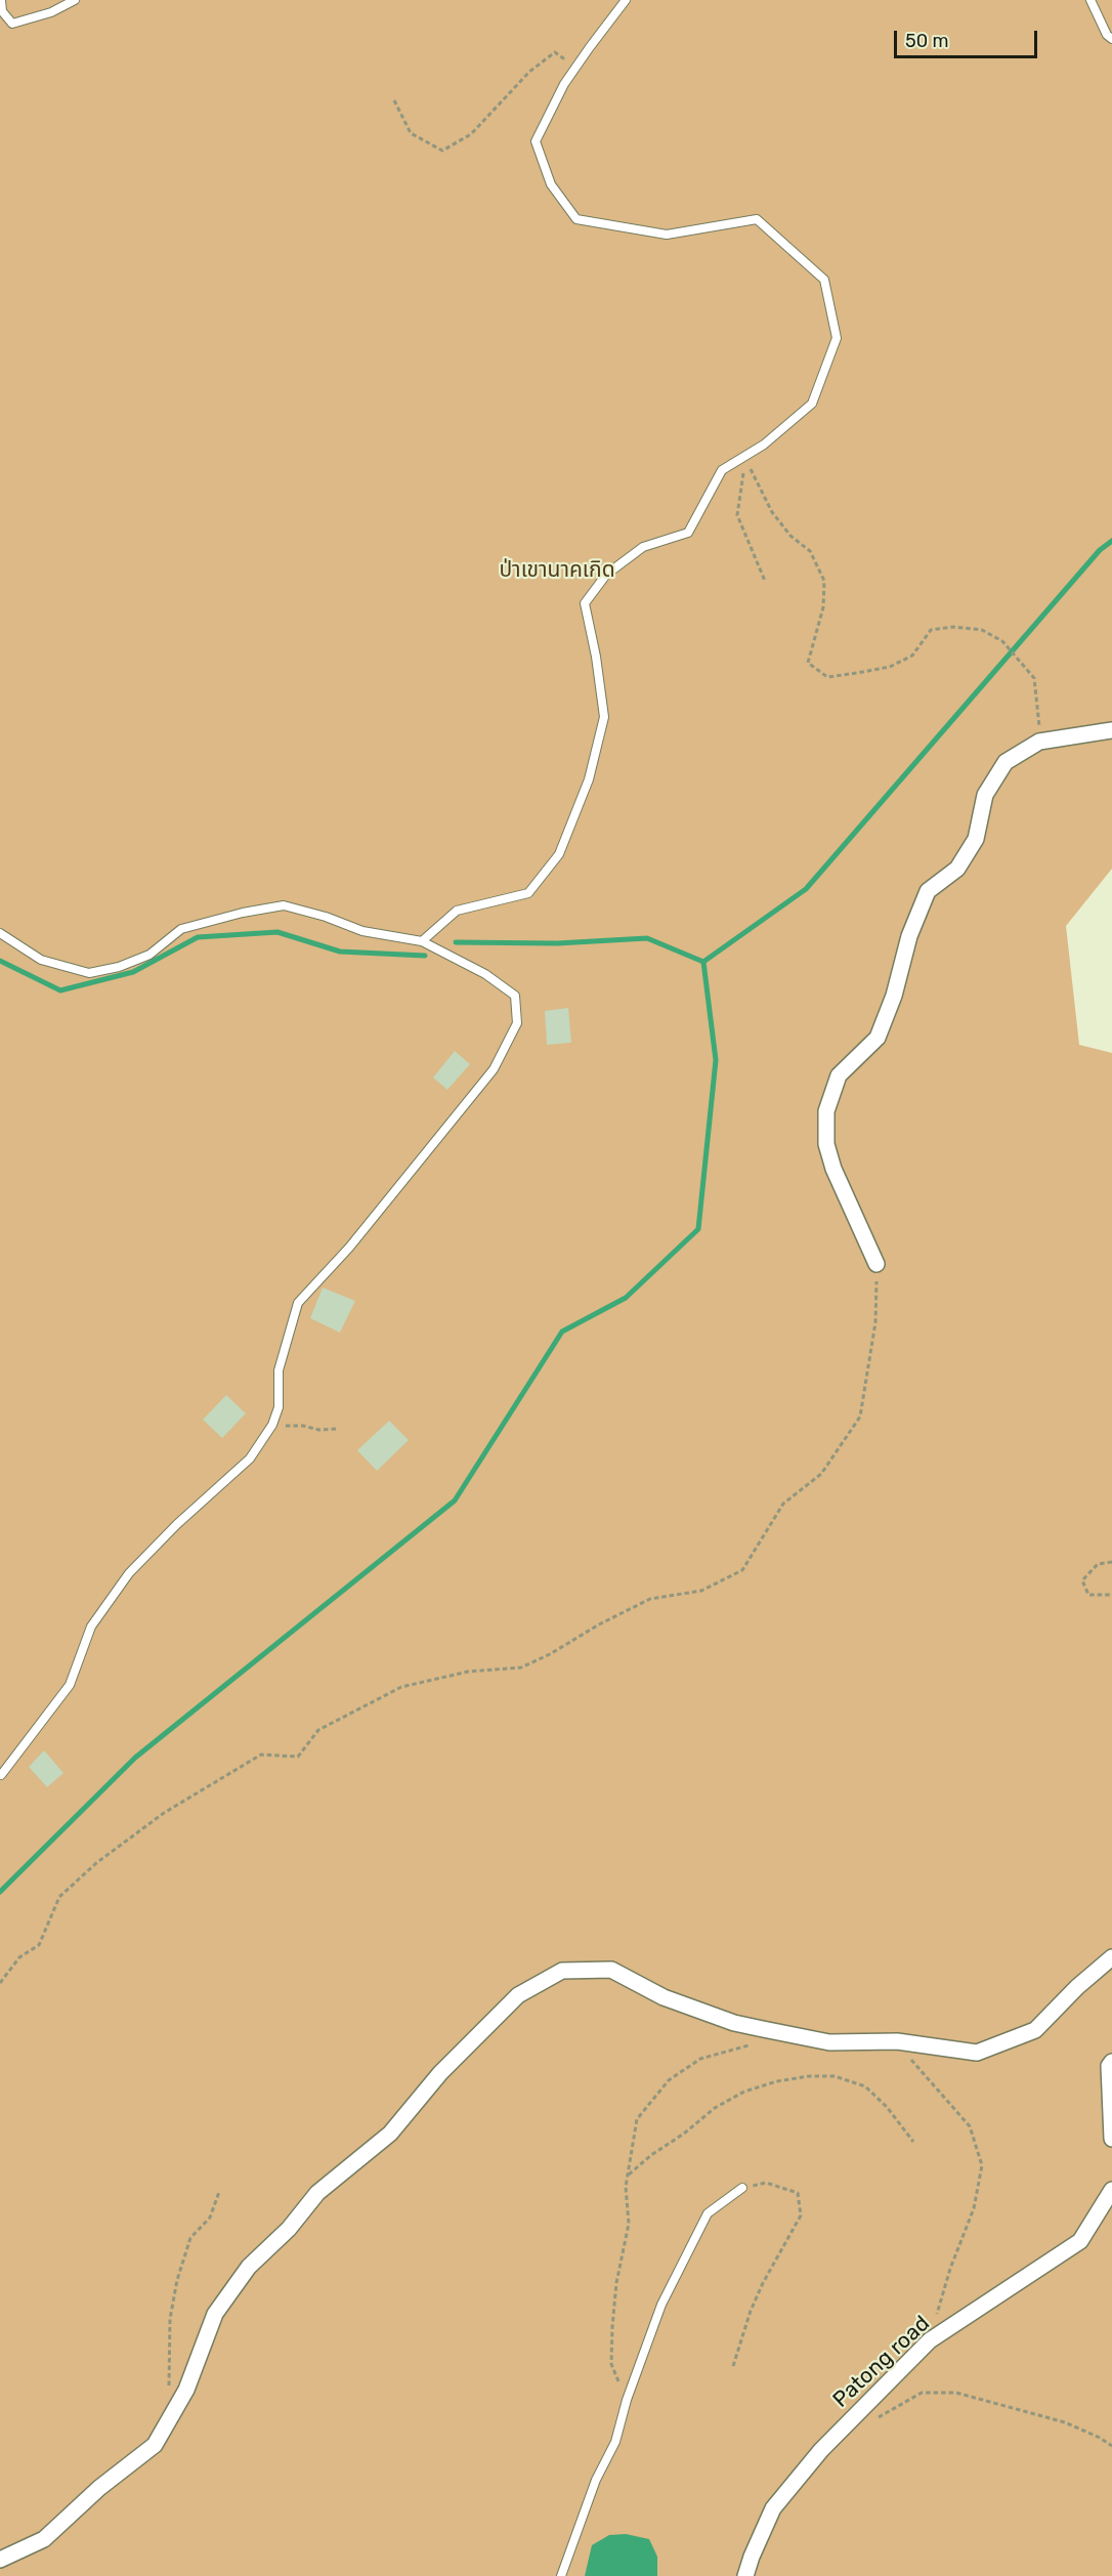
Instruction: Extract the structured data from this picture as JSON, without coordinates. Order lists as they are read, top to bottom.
{
  "streets": {
    "street": ["Patong road"]
  },
  "parks": ["ป่าเขานาคเกิด"],
  "scale_bar": "50 m"
}
